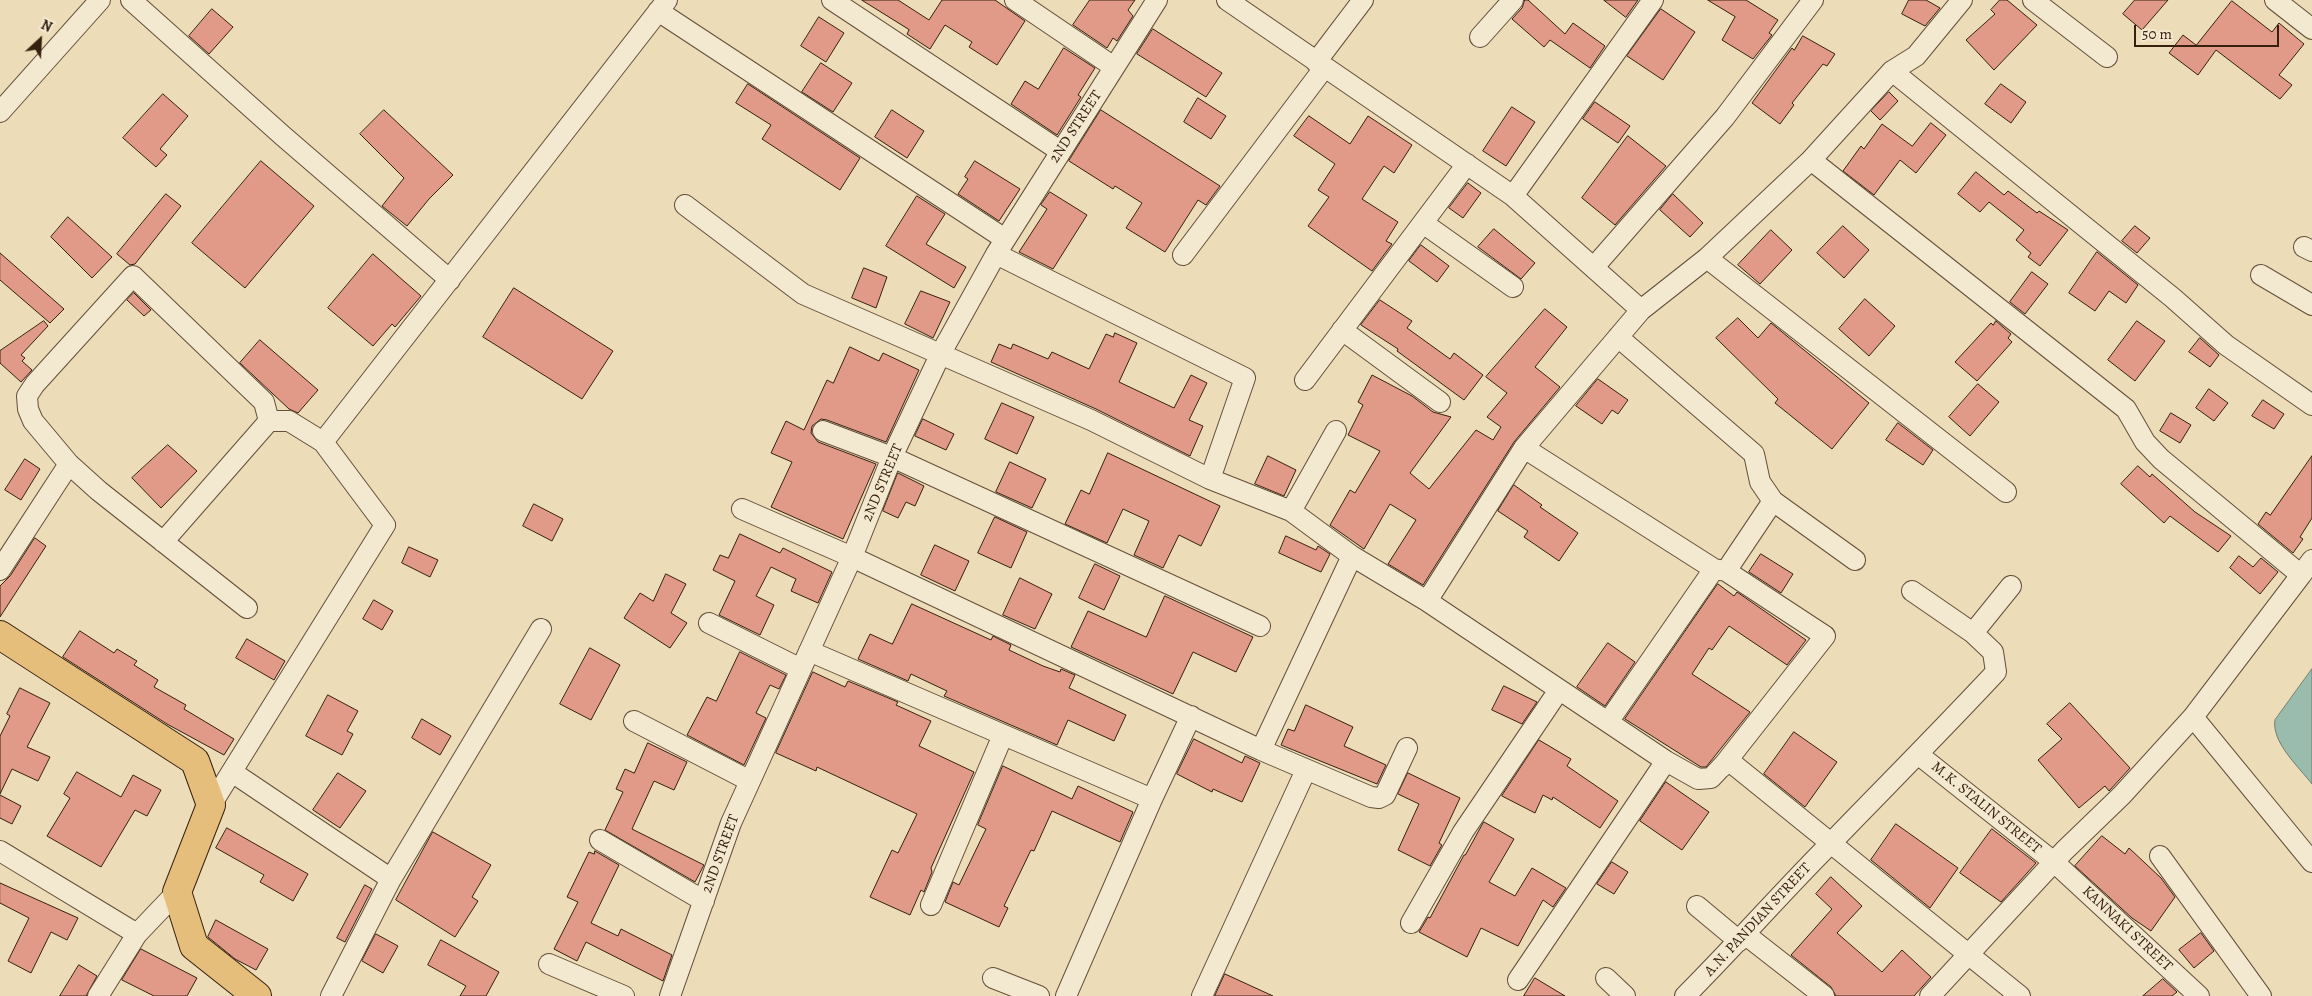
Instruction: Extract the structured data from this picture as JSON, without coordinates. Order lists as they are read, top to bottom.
{
  "streets": {
    "street": [
      "2ND STREET",
      "M.K. STALIN STREET",
      "A.N. PANDIAN STREET",
      "KANNAKI STREET"
    ]
  },
  "crossings": [
    ["M.K. STALIN STREET", "A.N. PANDIAN STREET"],
    ["M.K. STALIN STREET", "KANNAKI STREET"]
  ],
  "scale_bar": "50 m",
  "north": "top right"
}
